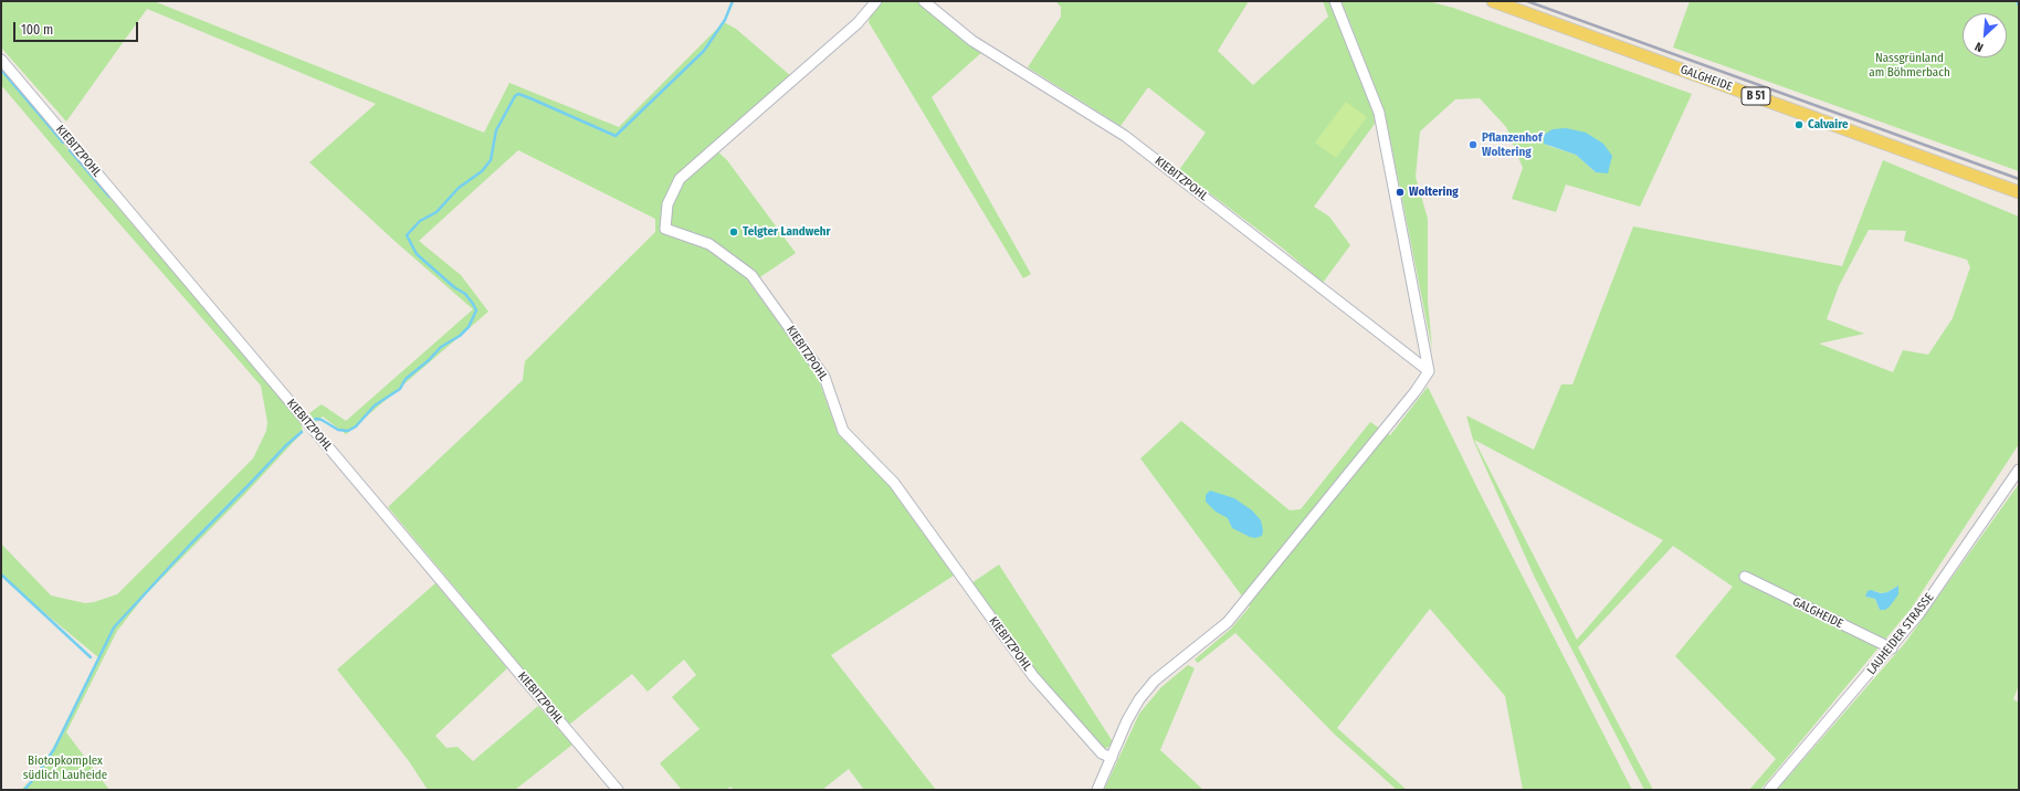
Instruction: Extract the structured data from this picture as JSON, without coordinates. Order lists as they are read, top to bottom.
{
  "streets": {
    "main road": ["GALGHEIDE", "B 51"],
    "street": ["KIEBITZPOHL", "LAUHEIDER STRASSE"]
  },
  "crossings": [
    ["GALGHEIDE", "LAUHEIDER STRASSE"]
  ],
  "parks": ["Nassgrünland am Böhmerbach", "Biotopkomplex südlich Lauheide"],
  "places": [
    "Calvaire",
    "Pflanzenhof Woltering",
    "Woltering",
    "Telgter Landwehr"
  ],
  "scale_bar": "100 m",
  "north": "bottom left"
}
